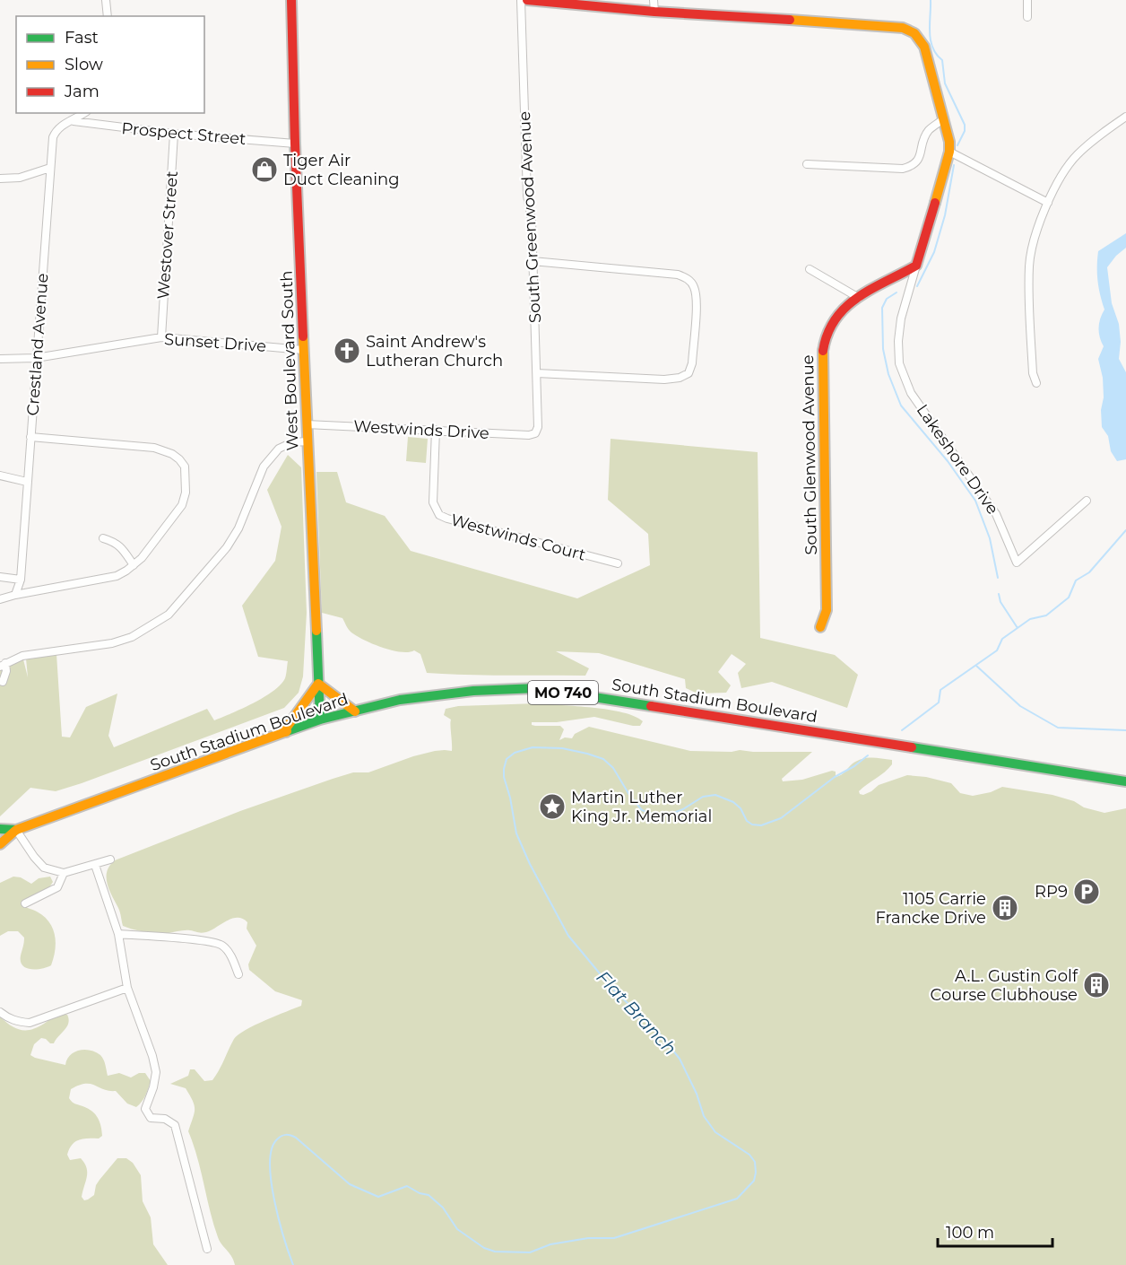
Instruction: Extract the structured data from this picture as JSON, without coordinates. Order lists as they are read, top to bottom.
{
  "streets": {
    "main road": [
      "West Boulevard South",
      "South Glenwood Avenue",
      "MO 740",
      "South Stadium Boulevard"
    ],
    "street": [
      "Prospect Street",
      "South Greenwood Avenue",
      "Westover Street",
      "Sunset Drive",
      "Crestland Avenue",
      "Westwinds Drive",
      "Lakeshore Drive",
      "Westwinds Court"
    ]
  },
  "crossings": [
    ["Prospect Street", "Westover Street"],
    ["Prospect Street", "Crestland Avenue"],
    ["Prospect Street", "West Boulevard South"],
    ["South Greenwood Avenue", "Westwinds Drive"],
    ["Westover Street", "Sunset Drive"],
    ["Sunset Drive", "Crestland Avenue"],
    ["Sunset Drive", "West Boulevard South"],
    ["West Boulevard South", "Westwinds Drive"],
    ["West Boulevard South", "South Stadium Boulevard"],
    ["Westwinds Drive", "Westwinds Court"],
    ["South Glenwood Avenue", "Lakeshore Drive"],
    ["MO 740", "South Stadium Boulevard"]
  ],
  "water": ["Flat Branch"],
  "places": {
    "shop": ["Tiger Air Duct Cleaning"],
    "church": ["Saint Andrew's Lutheran Church"],
    "place": ["Martin Luther King Jr. Memorial"],
    "parking": ["RP9"],
    "building": ["1105 Carrie Francke Drive", "A.L. Gustin Golf Course Clubhouse"]
  },
  "legend": ["Fast", "Slow", "Jam"],
  "scale_bar": "100 m"
}
